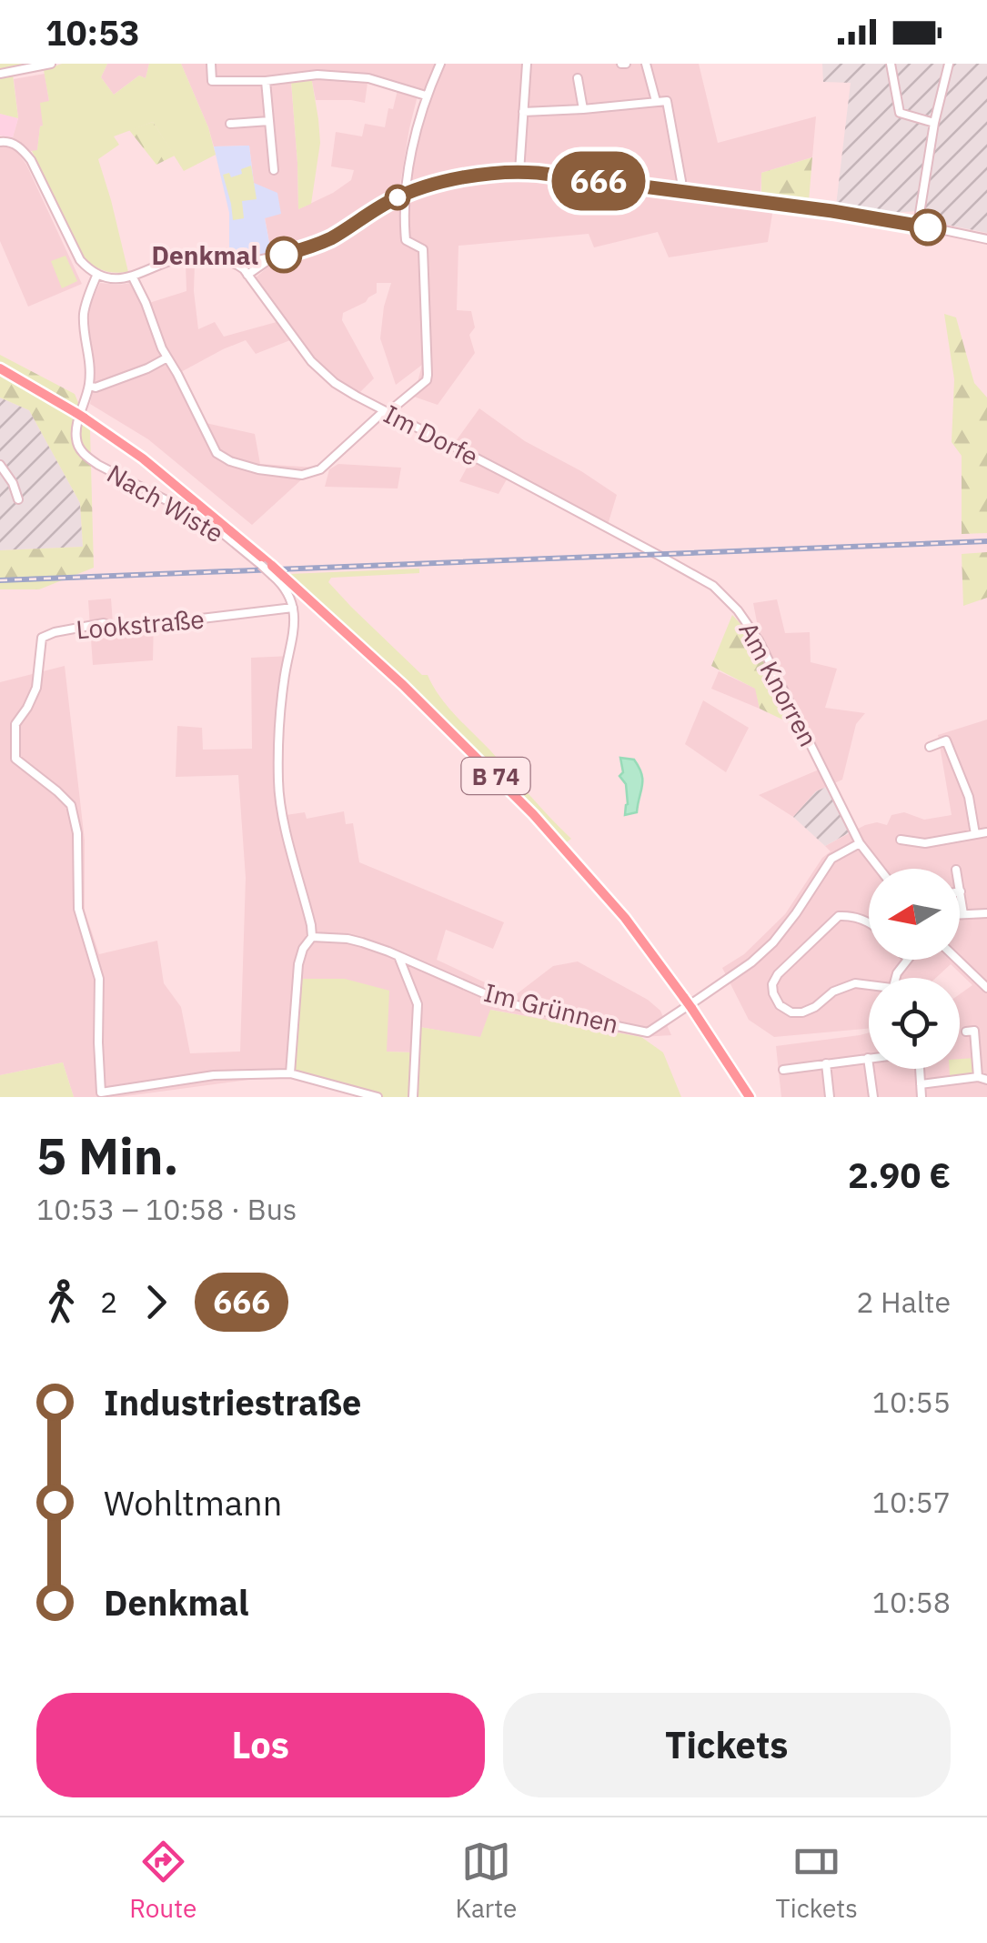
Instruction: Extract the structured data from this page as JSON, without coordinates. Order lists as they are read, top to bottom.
{
  "streets": {
    "main road": ["B 74"],
    "street": [
      "Im Dorfe",
      "Nach Wiste",
      "Lookstraße",
      "Am Knorren",
      "Im Grünnen"
    ]
  },
  "crossings": [
    ["Im Dorfe", "Am Knorren"],
    ["Nach Wiste", "Lookstraße"],
    ["Nach Wiste", "B 74"],
    ["Am Knorren", "Im Grünnen"],
    ["B 74", "Im Grünnen"]
  ],
  "places": ["Denkmal"],
  "lines": ["bus line 666"],
  "north": "left",
  "page": {
    "status": "10:53",
    "on_map": "666",
    "heading": ["5 Min.", "10:53 – 10:58 · Bus", "2.90 €"],
    "legs": ["2", "666", "2 Halte"],
    "list": [
      {
        "name": "Industriestraße",
        "value": "10:55"
      },
      {
        "name": "Wohltmann",
        "value": "10:57"
      },
      {
        "name": "Denkmal",
        "value": "10:58"
      }
    ],
    "buttons": ["Los", "Tickets"],
    "tabs": ["Route", "Karte", "Tickets"]
  }
}
